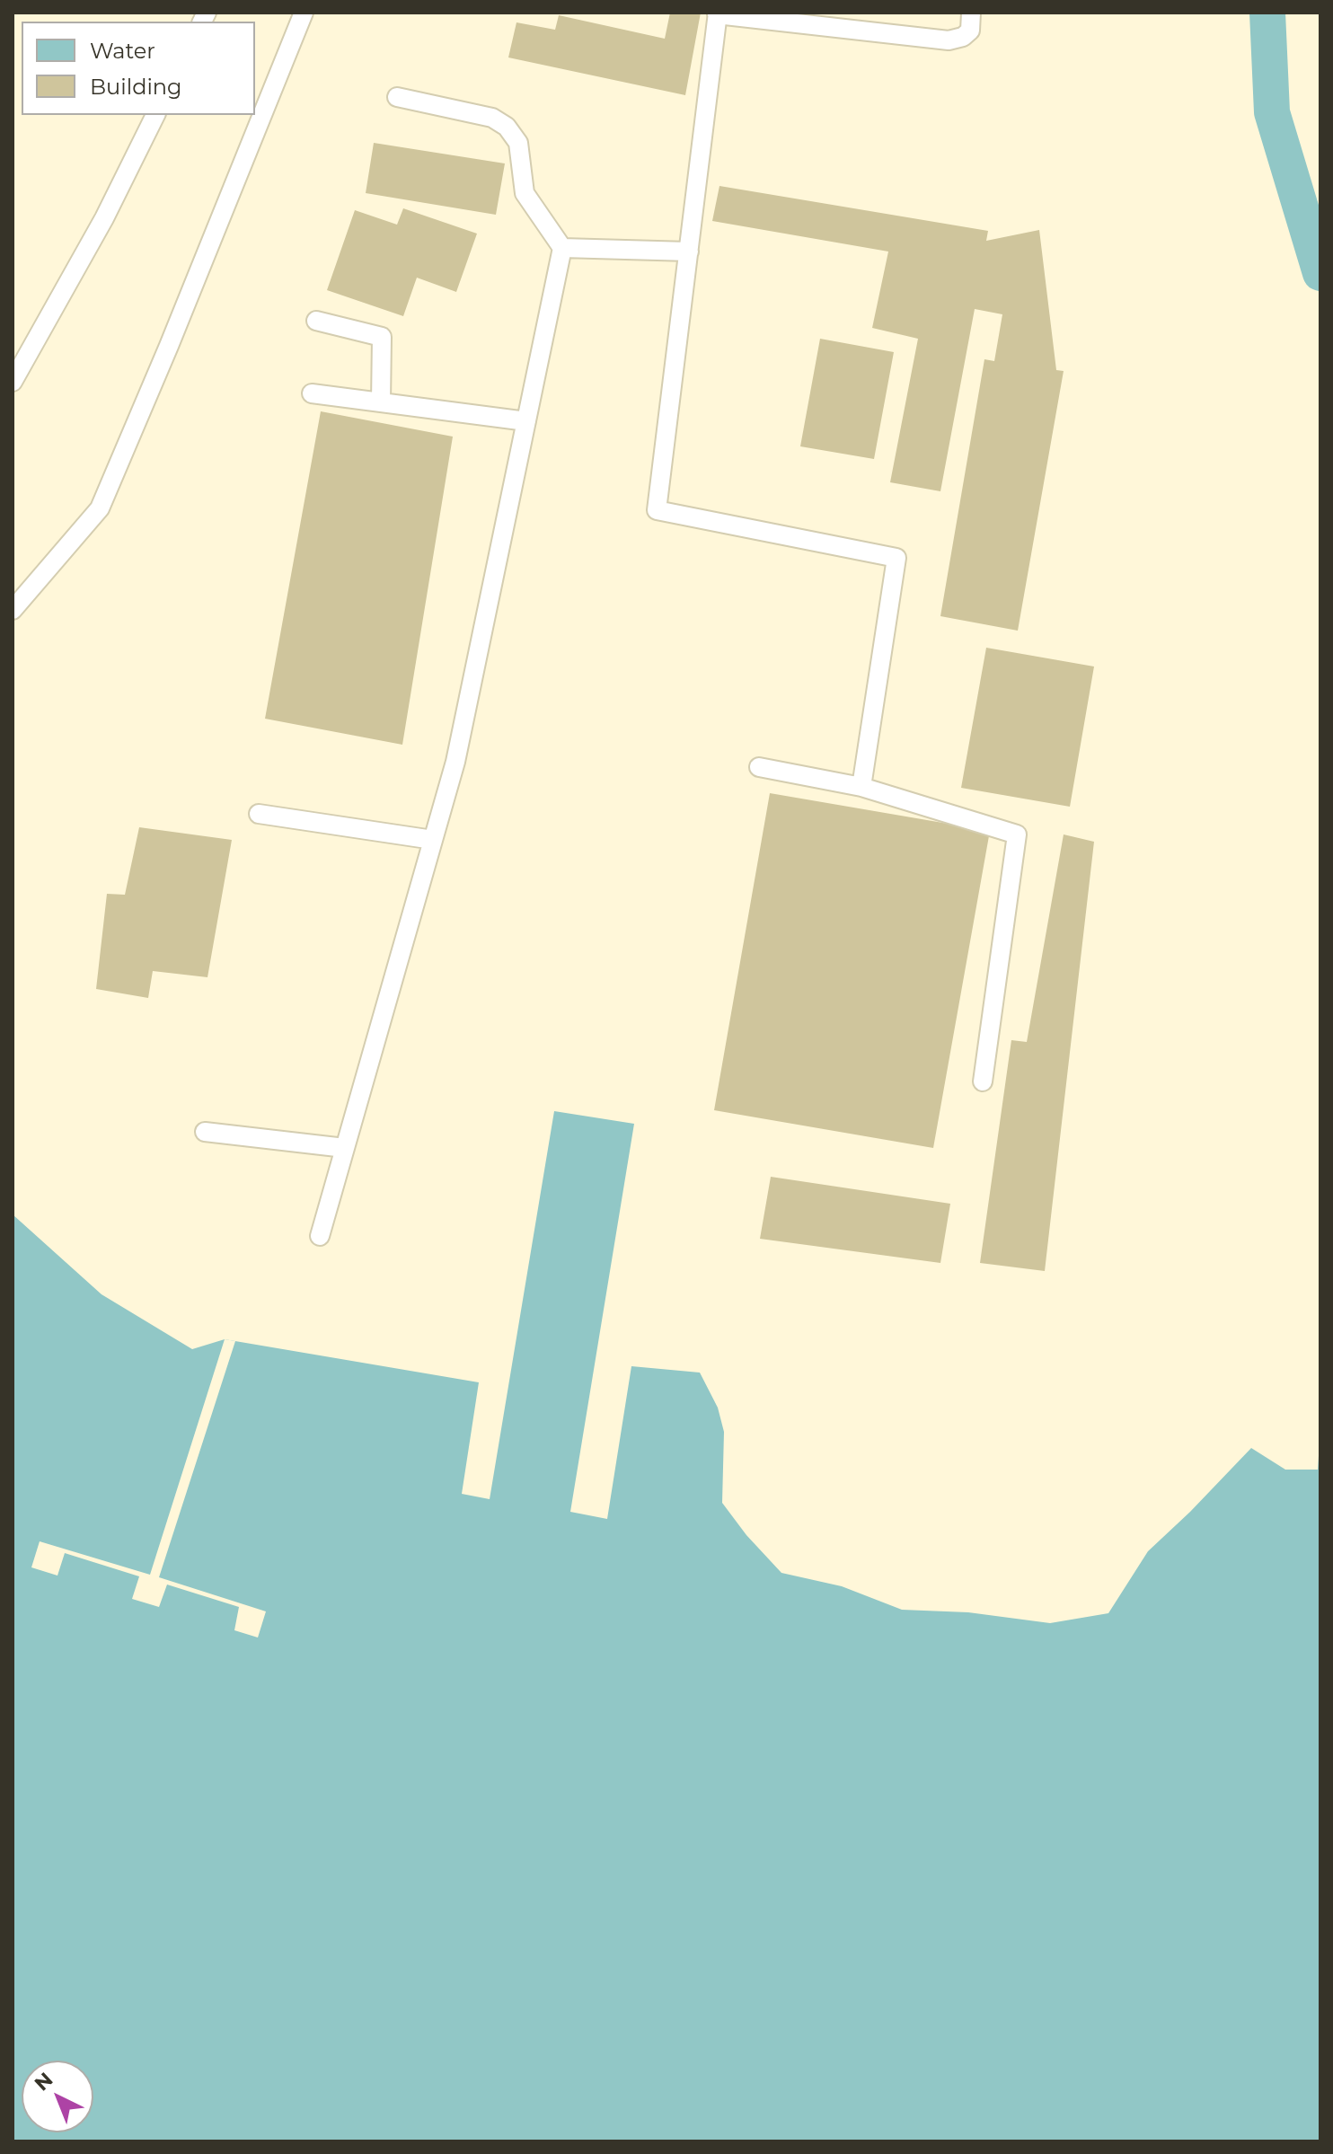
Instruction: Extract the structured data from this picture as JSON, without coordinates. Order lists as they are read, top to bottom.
{
  "legend": ["Water", "Building"],
  "north": "top left"
}
